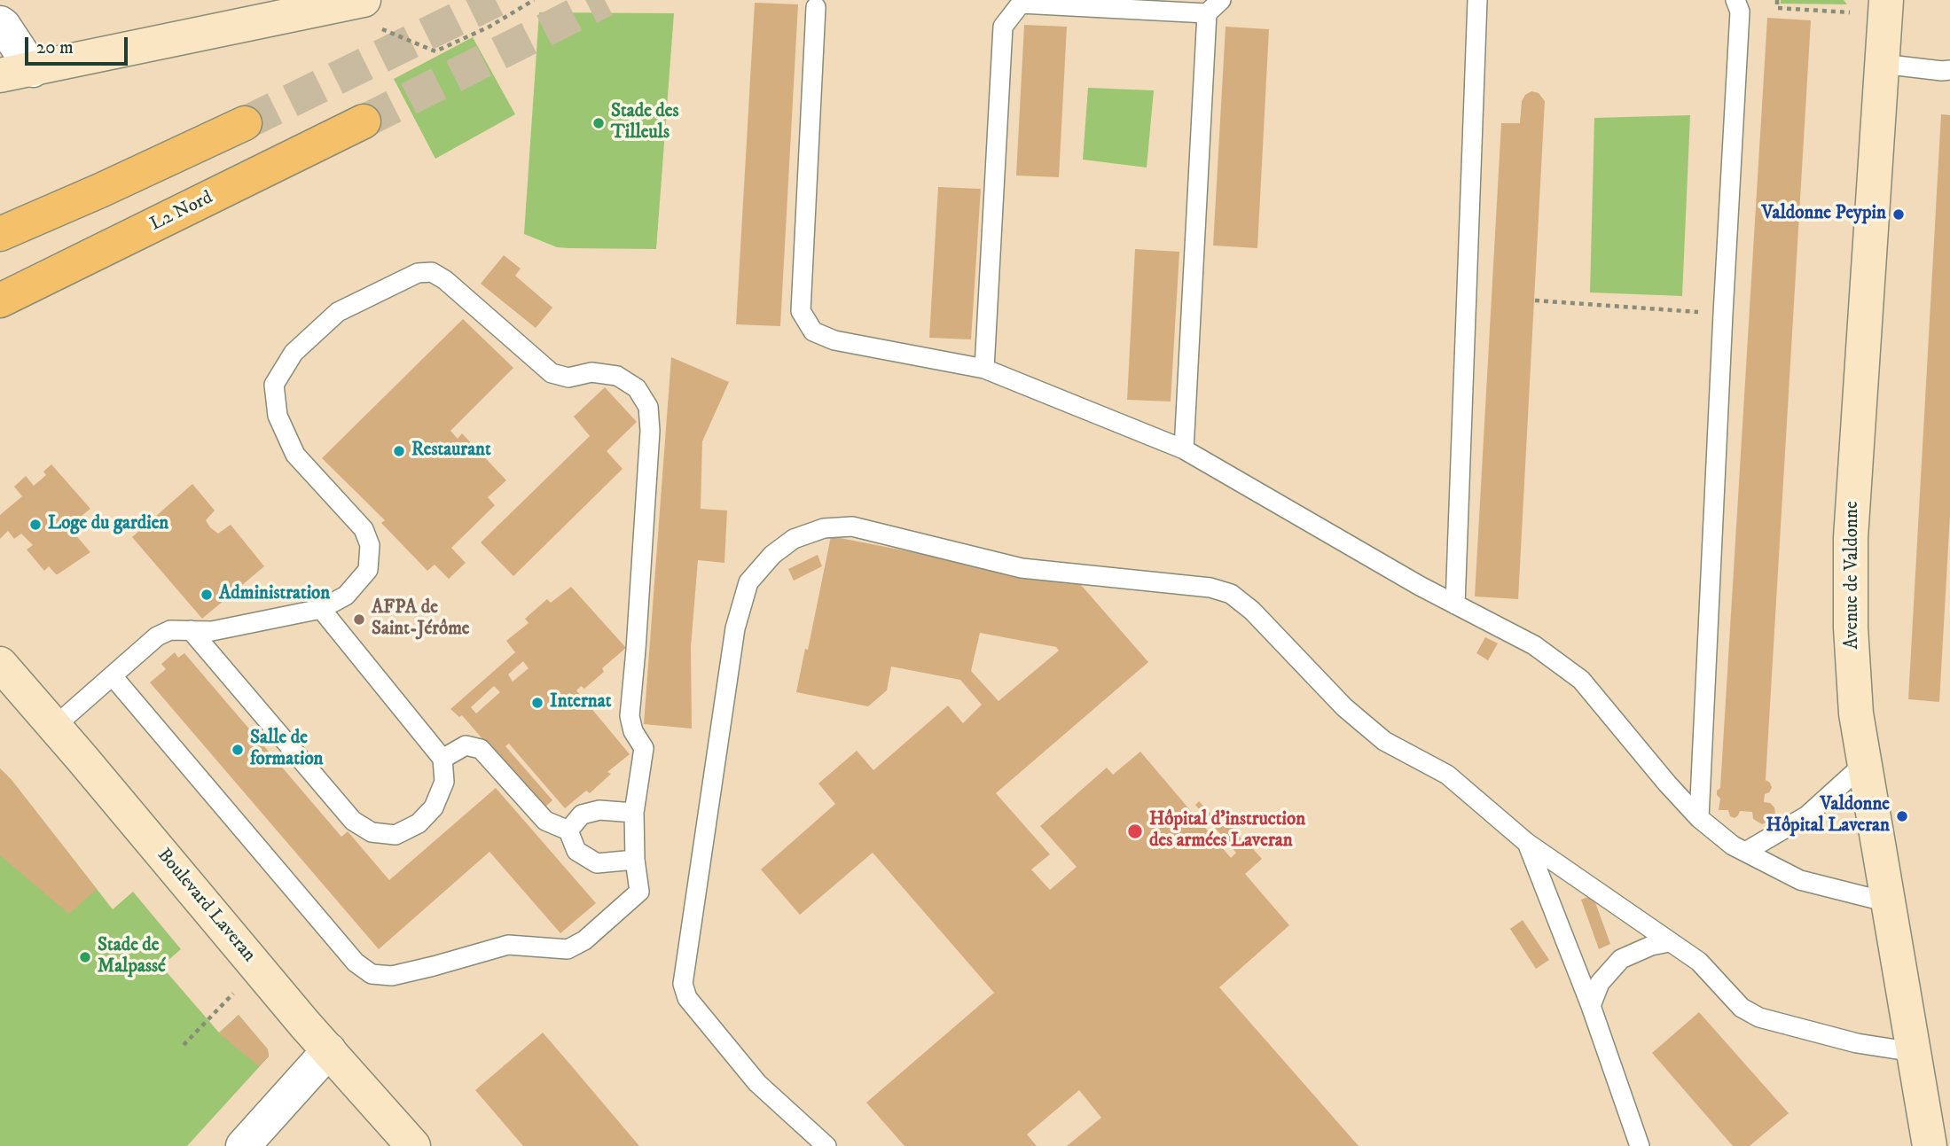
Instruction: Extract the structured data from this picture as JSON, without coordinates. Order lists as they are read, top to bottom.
{
  "streets": {
    "highway": ["L2 Nord"],
    "street": ["Avenue de Valdonne", "Boulevard Laveran"]
  },
  "places": [
    "Stade des Tilleuls",
    "Valdonne Peypin",
    "Restaurant",
    "Loge du gardien",
    "Administration",
    "AFPA de Saint-Jérôme",
    "Internat",
    "Salle de formation",
    "Valdonne Hôpital Laveran",
    "Hôpital d'instruction des armées Laveran",
    "Stade de Malpassé"
  ],
  "scale_bar": "20 m"
}
